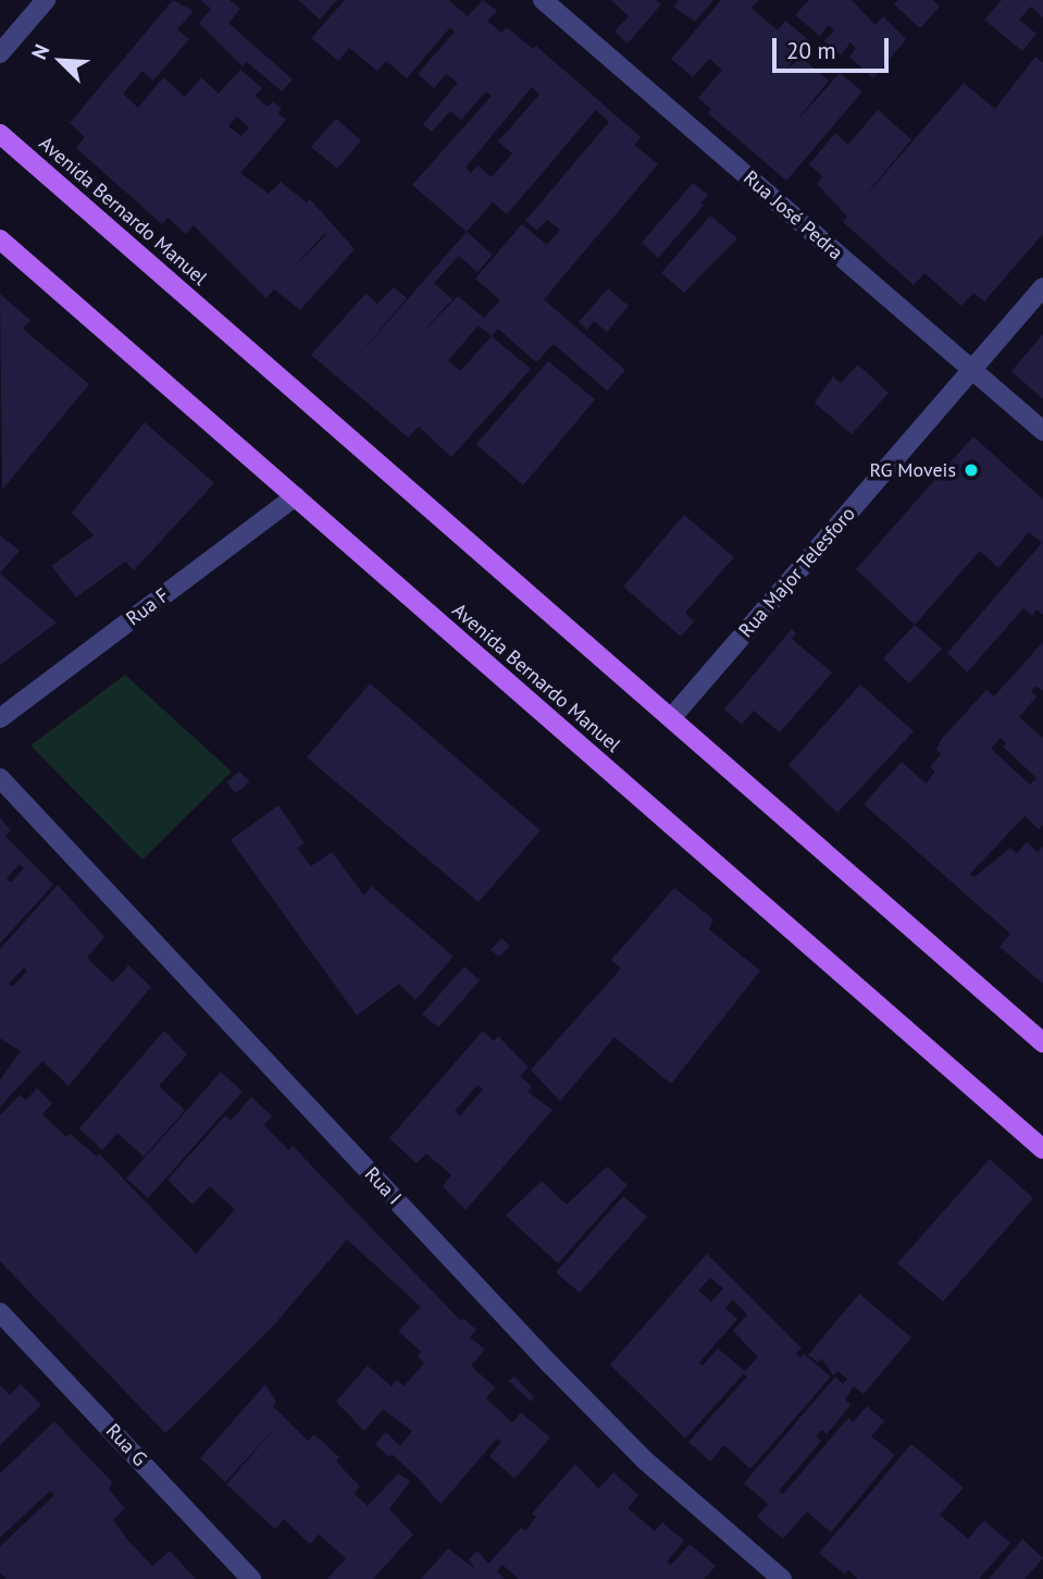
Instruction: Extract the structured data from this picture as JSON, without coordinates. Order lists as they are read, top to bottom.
{
  "streets": {
    "main road": ["Avenida Bernardo Manuel"],
    "street": [
      "Rua José Pedra",
      "Rua Major Telesforo",
      "Rua F",
      "Rua I",
      "Rua G"
    ]
  },
  "crossings": [
    ["Avenida Bernardo Manuel", "Rua Major Telesforo"],
    ["Avenida Bernardo Manuel", "Rua F"],
    ["Rua José Pedra", "Rua Major Telesforo"]
  ],
  "places": ["RG Moveis"],
  "scale_bar": "20 m",
  "north": "top left"
}
